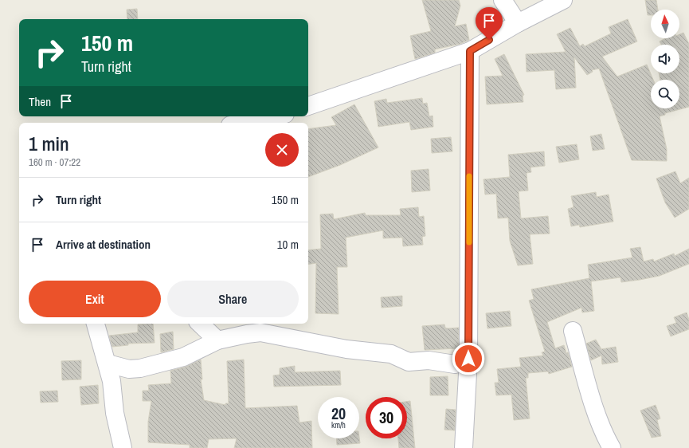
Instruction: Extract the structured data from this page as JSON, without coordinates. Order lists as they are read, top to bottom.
{
  "north": "top",
  "page": {
    "turn": ["150 m", "Turn right"],
    "then": "Then",
    "heading": ["1 min", "160 m · 07:22"],
    "list": [
      {
        "name": "Turn right",
        "value": "150 m"
      },
      {
        "name": "Arrive at destination",
        "value": "10 m"
      }
    ],
    "buttons": ["Exit", "Share"],
    "speed": "20 km/h",
    "limit": "30"
  }
}
